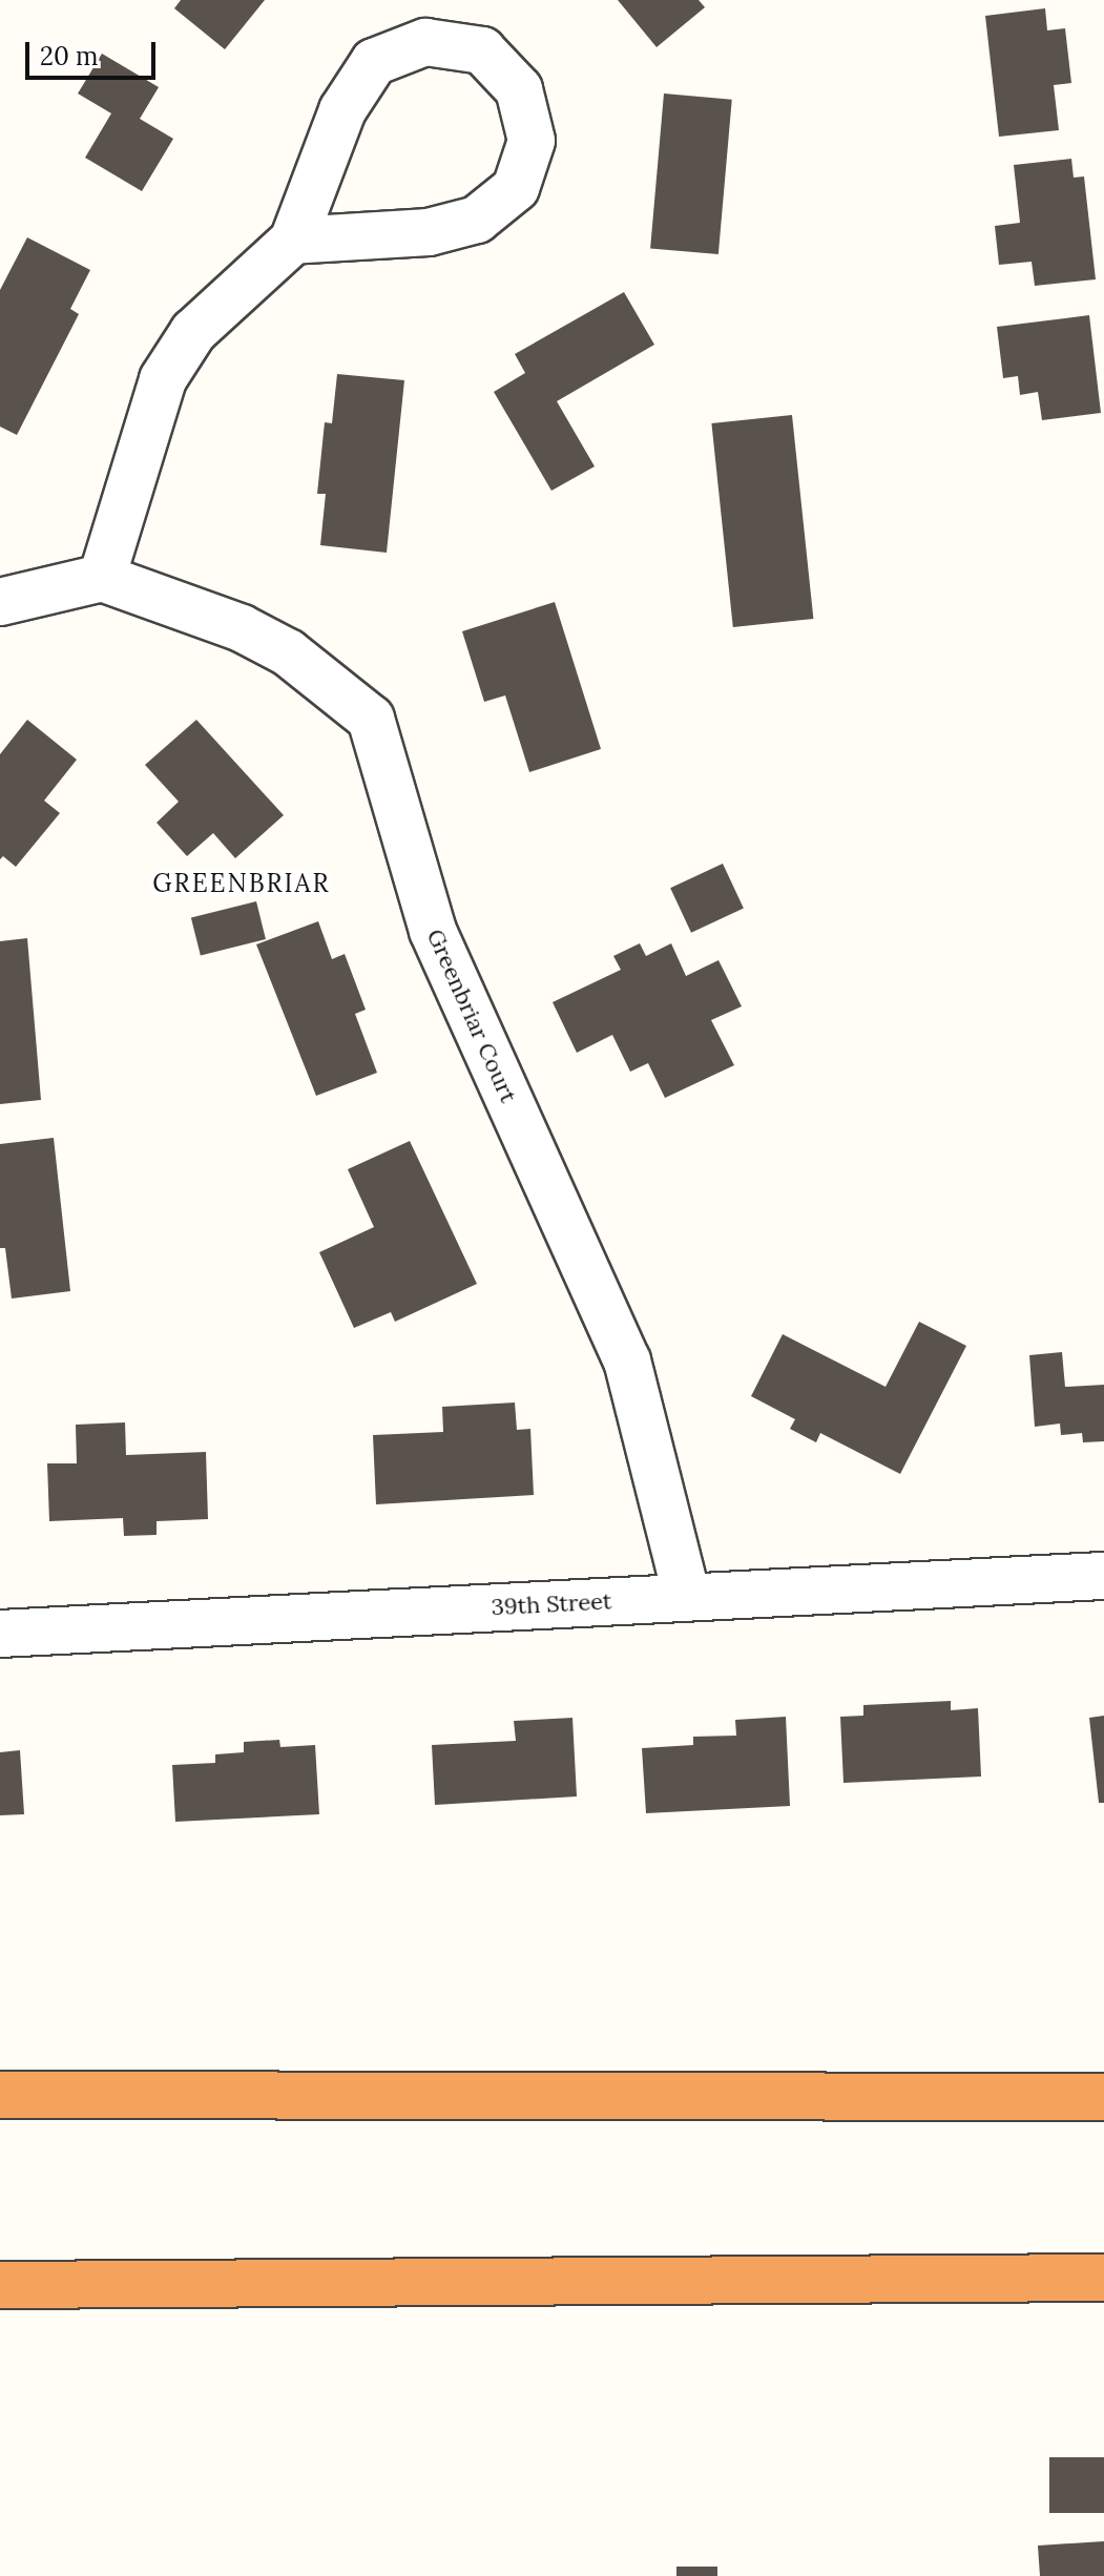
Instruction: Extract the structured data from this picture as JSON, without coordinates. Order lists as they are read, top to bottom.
{
  "streets": {
    "street": ["Greenbriar Court", "39th Street"]
  },
  "crossings": [
    ["Greenbriar Court", "39th Street"]
  ],
  "districts": ["GREENBRIAR"],
  "scale_bar": "20 m"
}
